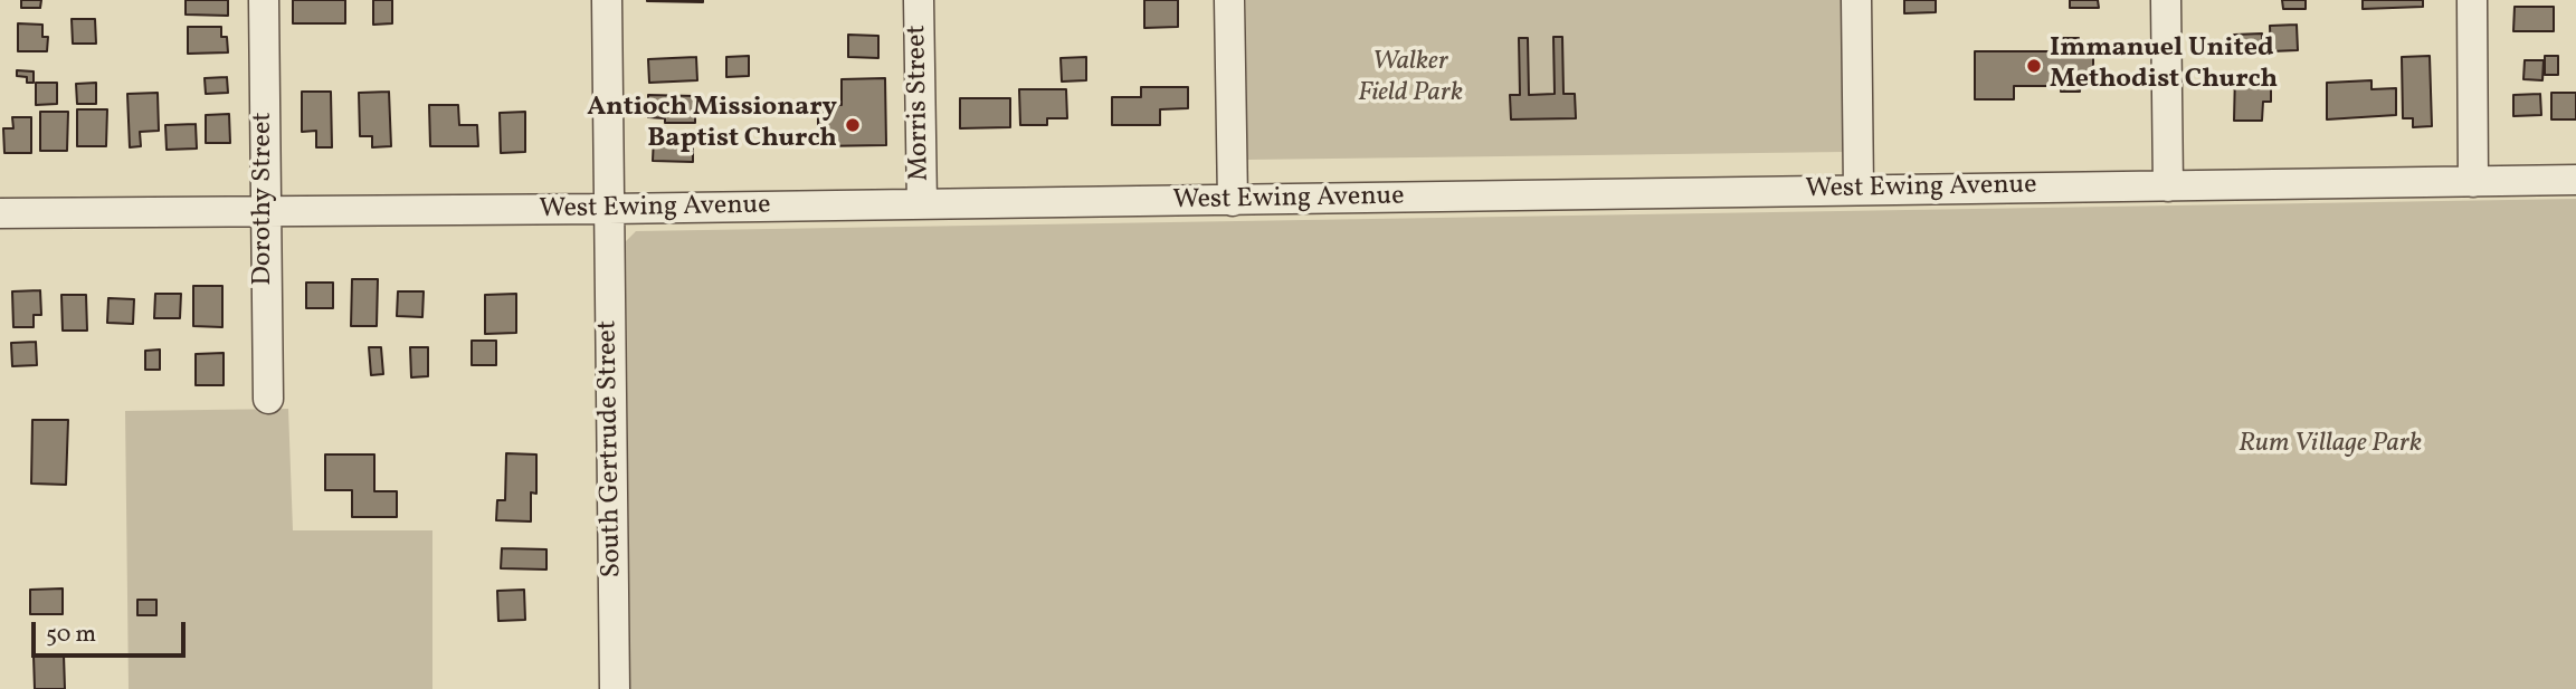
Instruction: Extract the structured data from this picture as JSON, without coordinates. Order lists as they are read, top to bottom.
{
  "streets": {
    "street": [
      "Morris Street",
      "West Ewing Avenue",
      "Dorothy Street",
      "South Gertrude Street"
    ]
  },
  "crossings": [
    ["Morris Street", "West Ewing Avenue"],
    ["West Ewing Avenue", "Dorothy Street"],
    ["West Ewing Avenue", "South Gertrude Street"]
  ],
  "parks": ["Walker Field Park", "Rum Village Park"],
  "places": ["Immanuel United Methodist Church", "Antioch Missionary Baptist Church"],
  "scale_bar": "50 m"
}
